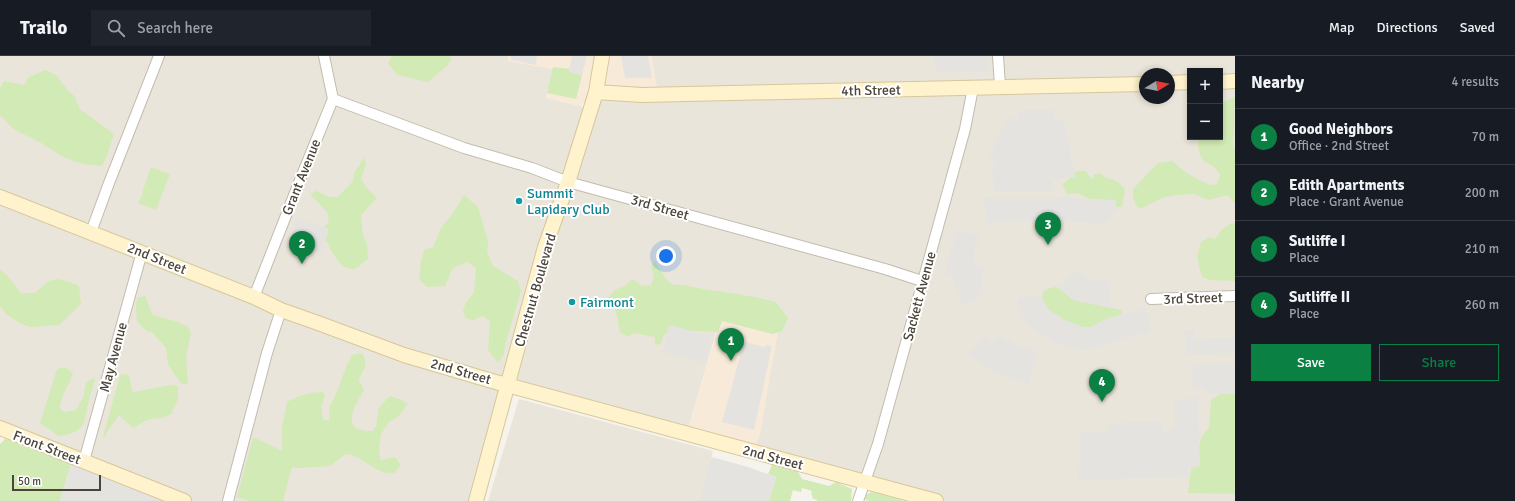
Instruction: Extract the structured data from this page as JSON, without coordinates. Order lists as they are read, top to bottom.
{
  "streets": {
    "street": [
      "4th Street",
      "Grant Avenue",
      "3rd Street",
      "2nd Street",
      "Chestnut Boulevard",
      "Sackett Avenue",
      "May Avenue",
      "Front Street"
    ]
  },
  "crossings": [
    ["4th Street", "Chestnut Boulevard"],
    ["4th Street", "Sackett Avenue"],
    ["Grant Avenue", "3rd Street"],
    ["Grant Avenue", "2nd Street"],
    ["3rd Street", "Chestnut Boulevard"],
    ["3rd Street", "Sackett Avenue"],
    ["2nd Street", "Chestnut Boulevard"],
    ["2nd Street", "Sackett Avenue"],
    ["2nd Street", "May Avenue"],
    ["May Avenue", "Front Street"]
  ],
  "places": ["Summit Lapidary Club", "Fairmont"],
  "scale_bar": "50 m",
  "north": "right",
  "page": {
    "header": "Trailo",
    "search": "Search here",
    "nav": ["Map", "Directions", "Saved"],
    "heading": ["Nearby", "4 results"],
    "map_buttons": ["+", "−"],
    "list": [
      {
        "mark": "1",
        "name": "Good Neighbors",
        "note": "Office · 2nd Street",
        "value": "70 m"
      },
      {
        "mark": "2",
        "name": "Edith Apartments",
        "note": "Place · Grant Avenue",
        "value": "200 m"
      },
      {
        "mark": "3",
        "name": "Sutliffe I",
        "note": "Place",
        "value": "210 m"
      },
      {
        "mark": "4",
        "name": "Sutliffe II",
        "note": "Place",
        "value": "260 m"
      }
    ],
    "pins": [
      "3",
      "2",
      "1",
      "4"
    ],
    "buttons": ["Save", "Share"],
    "scale": "50 m"
  }
}
